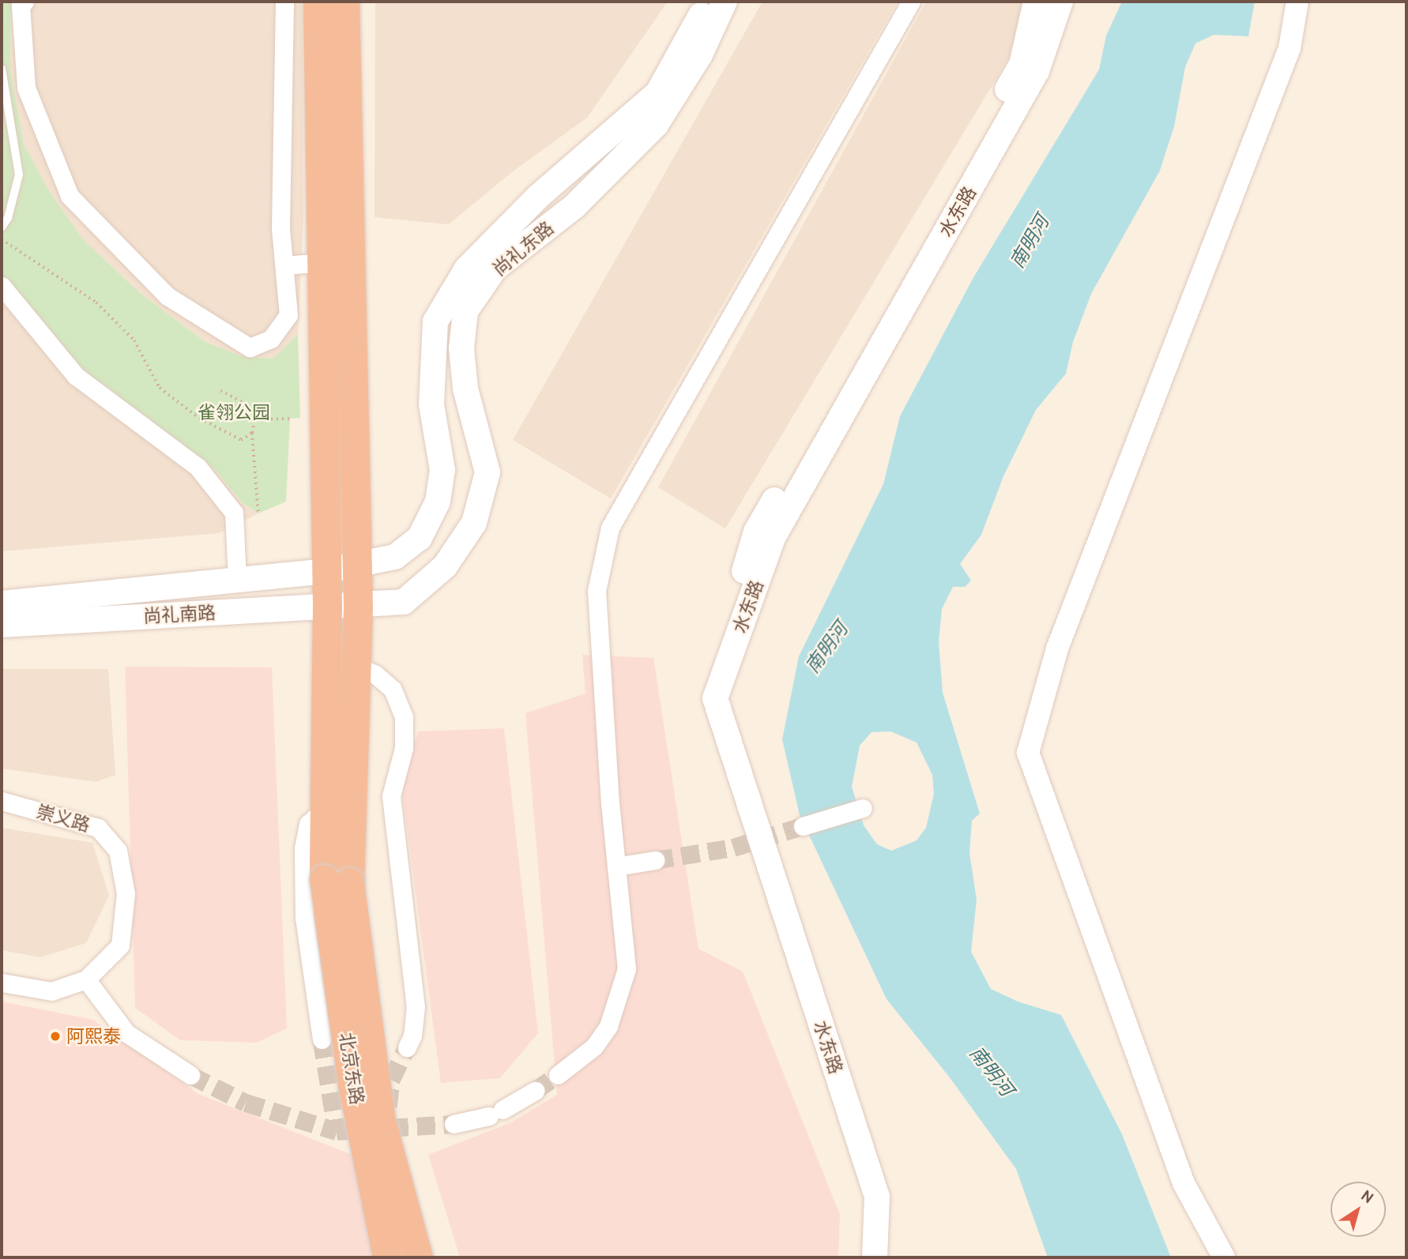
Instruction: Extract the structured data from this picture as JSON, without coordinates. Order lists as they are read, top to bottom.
{
  "streets": {
    "highway": ["北京东路"],
    "main road": ["水东路", "尚礼东路", "尚礼南路"],
    "street": ["崇义路"]
  },
  "crossings": [
    ["尚礼东路", "尚礼南路"]
  ],
  "water": ["南明河"],
  "parks": ["雀翎公园"],
  "places": ["阿熙泰"],
  "north": "top right"
}
